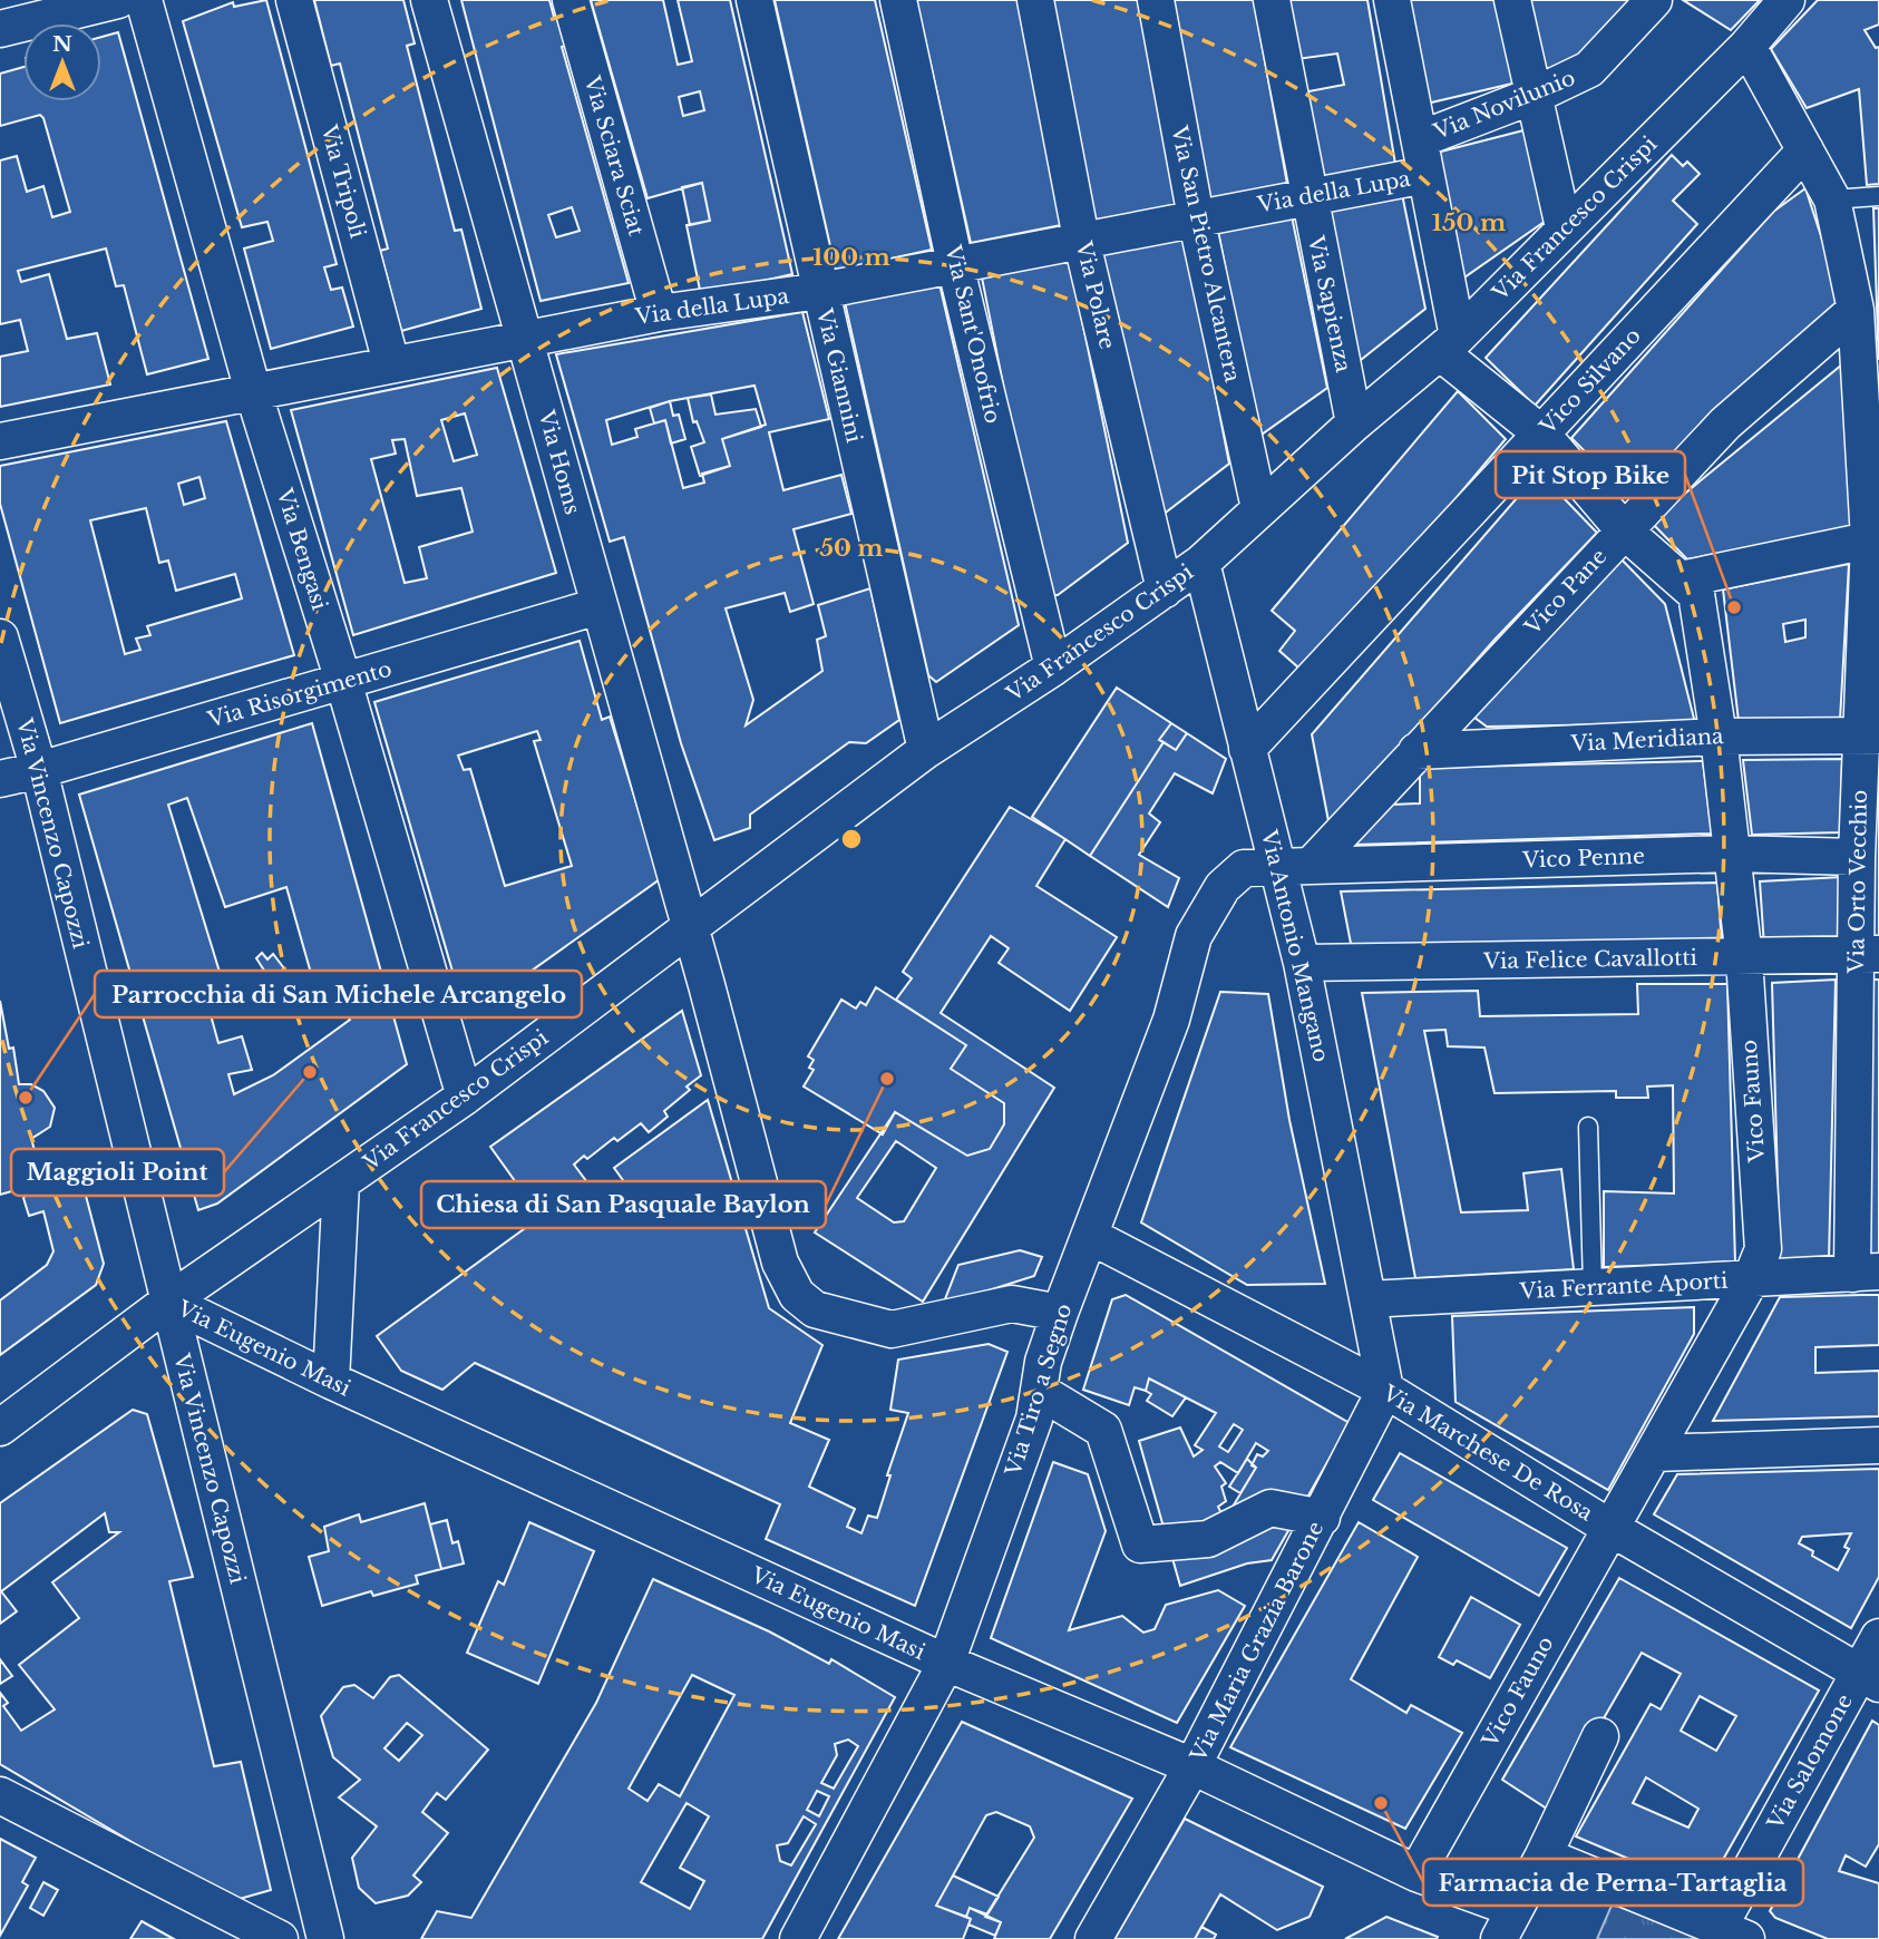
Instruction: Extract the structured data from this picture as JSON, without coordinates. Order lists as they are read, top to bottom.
{
  "streets": {
    "street": [
      "Via Novilunio",
      "Via Sciara Sciat",
      "Via Tripoli",
      "Via della Lupa",
      "Via Francesco Crispi",
      "Via San Pietro Alcantera",
      "Via Polare",
      "Via Sapienza",
      "Via Sant'Onofrio",
      "Via Giannini",
      "Vico Silvano",
      "Via Homs",
      "Via Bengasi",
      "Vico Pane",
      "Via Risorgimento",
      "Via Meridiana",
      "Via Vincenzo Capozzi",
      "Vico Penne",
      "Via Orto Vecchio",
      "Via Antonio Mangano",
      "Via Felice Cavallotti",
      "Vico Fauno",
      "Via Ferrante Aporti",
      "Via Eugenio Masi",
      "Via Tiro a Segno",
      "Via Marchese De Rosa",
      "Via Maria Grazia Barone",
      "Via Salomone"
    ]
  },
  "crossings": [
    ["Via Sciara Sciat", "Via della Lupa"],
    ["Via Tripoli", "Via della Lupa"],
    ["Via della Lupa", "Via San Pietro Alcantera"],
    ["Via della Lupa", "Via Polare"],
    ["Via della Lupa", "Via Sapienza"],
    ["Via della Lupa", "Via Sant'Onofrio"],
    ["Via della Lupa", "Via Giannini"],
    ["Via della Lupa", "Via Homs"],
    ["Via della Lupa", "Via Bengasi"],
    ["Via Francesco Crispi", "Via San Pietro Alcantera"],
    ["Via Francesco Crispi", "Via Polare"],
    ["Via Francesco Crispi", "Via Sapienza"],
    ["Via Francesco Crispi", "Via Sant'Onofrio"],
    ["Via Francesco Crispi", "Via Giannini"],
    ["Via Francesco Crispi", "Via Homs"],
    ["Via Francesco Crispi", "Via Bengasi"],
    ["Via Francesco Crispi", "Via Vincenzo Capozzi"],
    ["Via Francesco Crispi", "Via Orto Vecchio"],
    ["Via Francesco Crispi", "Via Antonio Mangano"],
    ["Via Francesco Crispi", "Vico Fauno"],
    ["Via Francesco Crispi", "Via Eugenio Masi"],
    ["Vico Silvano", "Via Orto Vecchio"],
    ["Vico Silvano", "Via Antonio Mangano"],
    ["Vico Silvano", "Vico Fauno"],
    ["Via Homs", "Via Risorgimento"],
    ["Via Homs", "Via Tiro a Segno"],
    ["Via Bengasi", "Via Risorgimento"],
    ["Vico Pane", "Via Meridiana"],
    ["Vico Pane", "Vico Penne"],
    ["Vico Pane", "Via Orto Vecchio"],
    ["Vico Pane", "Via Antonio Mangano"],
    ["Vico Pane", "Vico Fauno"],
    ["Vico Pane", "Via Tiro a Segno"],
    ["Via Risorgimento", "Via Vincenzo Capozzi"],
    ["Via Meridiana", "Via Orto Vecchio"],
    ["Via Meridiana", "Vico Fauno"],
    ["Via Vincenzo Capozzi", "Via Eugenio Masi"],
    ["Vico Penne", "Via Orto Vecchio"],
    ["Vico Penne", "Via Antonio Mangano"],
    ["Vico Penne", "Vico Fauno"],
    ["Vico Penne", "Via Tiro a Segno"],
    ["Via Orto Vecchio", "Via Felice Cavallotti"],
    ["Via Orto Vecchio", "Via Ferrante Aporti"],
    ["Via Antonio Mangano", "Via Felice Cavallotti"],
    ["Via Antonio Mangano", "Via Ferrante Aporti"],
    ["Via Antonio Mangano", "Via Tiro a Segno"],
    ["Via Felice Cavallotti", "Vico Fauno"],
    ["Vico Fauno", "Via Ferrante Aporti"],
    ["Vico Fauno", "Via Eugenio Masi"],
    ["Vico Fauno", "Via Marchese De Rosa"],
    ["Via Eugenio Masi", "Via Tiro a Segno"],
    ["Via Eugenio Masi", "Via Maria Grazia Barone"],
    ["Via Tiro a Segno", "Via Marchese De Rosa"],
    ["Via Marchese De Rosa", "Via Maria Grazia Barone"],
    ["Via Marchese De Rosa", "Via Salomone"]
  ],
  "places": [
    "Pit Stop Bike",
    "Maggioli Point",
    "Chiesa di San Pasquale Baylon",
    "Parrocchia di San Michele Arcangelo",
    "Farmacia de Perna-Tartaglia"
  ],
  "north": "top",
  "rings": ["150 m", "100 m", "50 m"]
}
